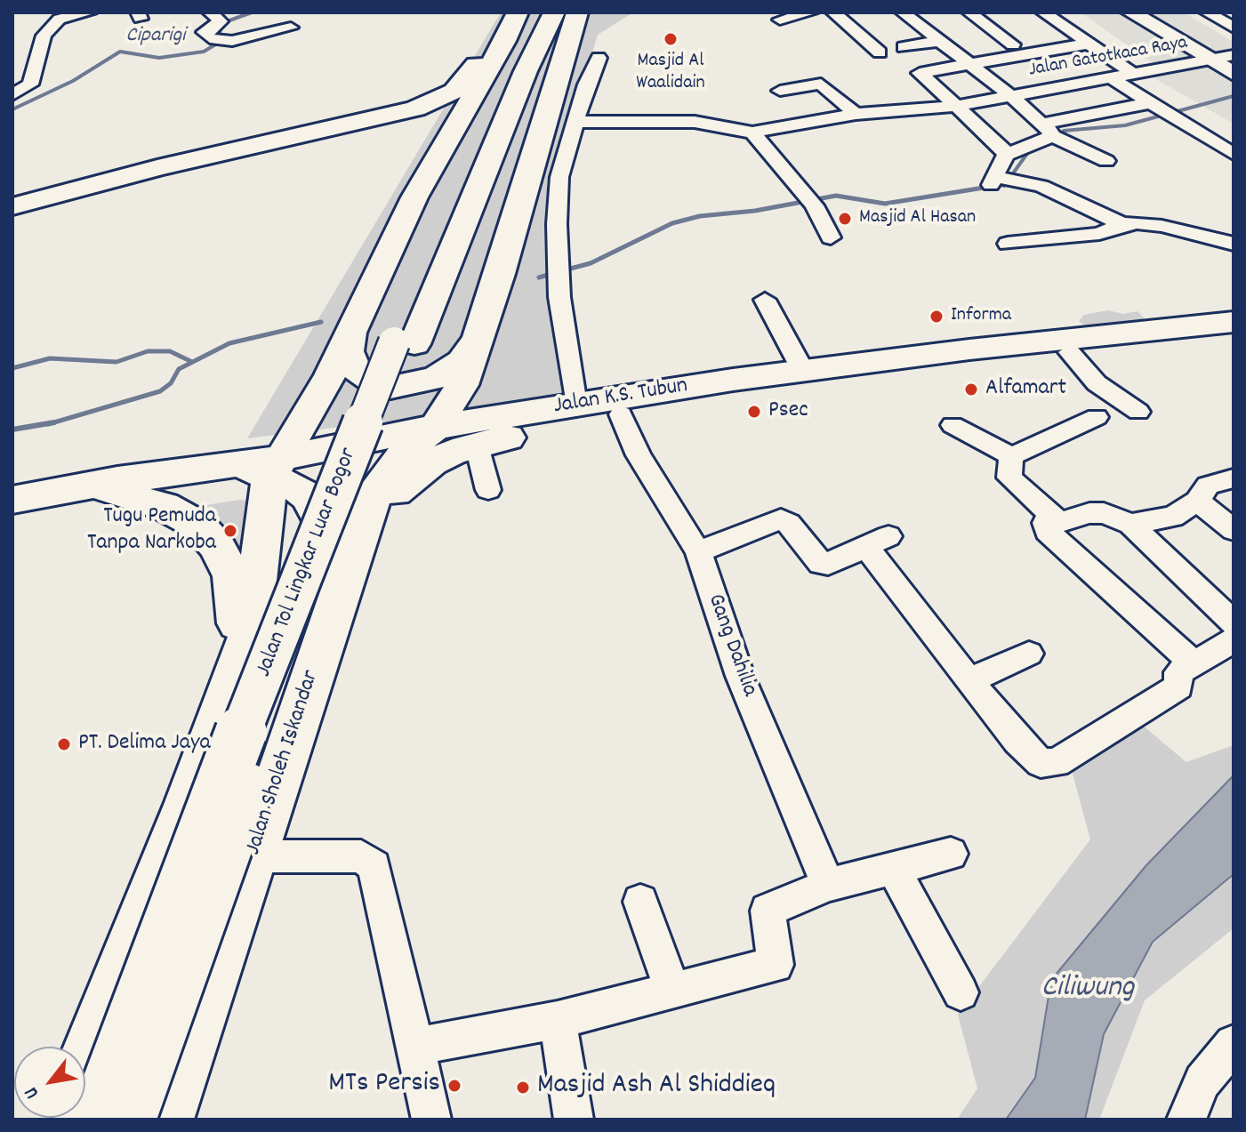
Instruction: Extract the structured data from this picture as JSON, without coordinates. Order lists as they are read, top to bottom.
{
  "streets": {
    "highway": ["Jalan K.S. Tubun", "Jalan Tol Lingkar Luar Bogor", "Jalan Sholeh Iskandar"],
    "street": ["Jalan Gatotkaca Raya", "Gang Dahilia"]
  },
  "crossings": [
    ["Jalan K.S. Tubun", "Gang Dahilia"],
    ["Jalan K.S. Tubun", "Jalan Sholeh Iskandar"]
  ],
  "water": ["Ciparigi", "Ciliwung"],
  "places": [
    "Masjid Al Waalidain",
    "Masjid Al Hasan",
    "Informa",
    "Alfamart",
    "Psec",
    "Tugu Pemuda Tanpa Narkoba",
    "PT. Delima Jaya",
    "MTs Persis",
    "Masjid Ash Al Shiddieq"
  ],
  "north": "bottom left"
}
